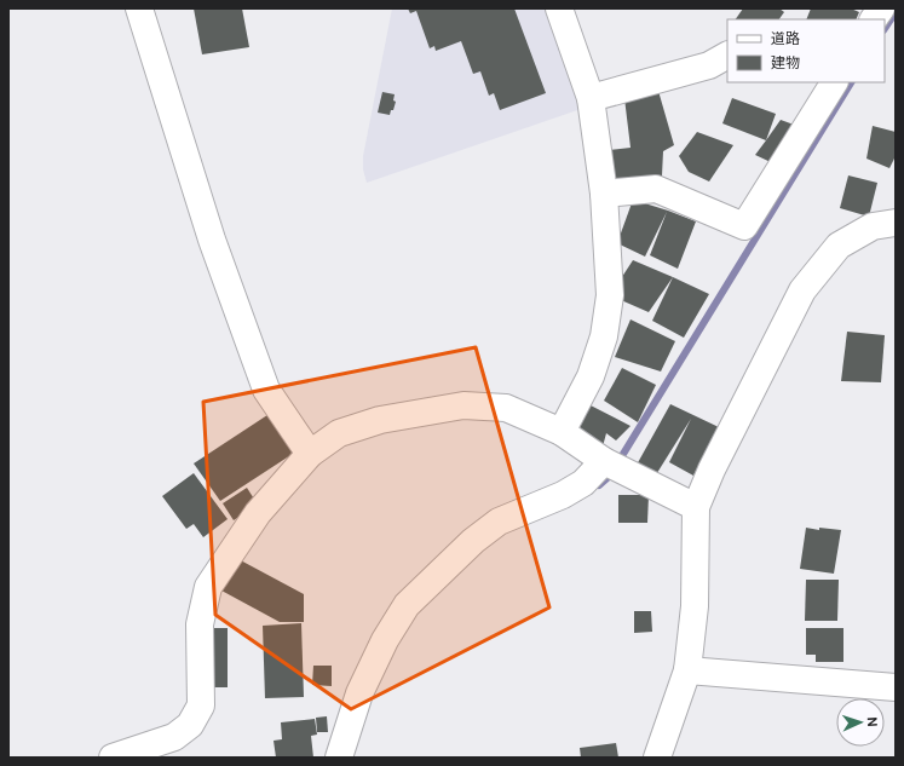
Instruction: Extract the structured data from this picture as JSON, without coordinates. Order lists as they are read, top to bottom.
{
  "legend": ["道路", "建物"],
  "north": "right"
}
